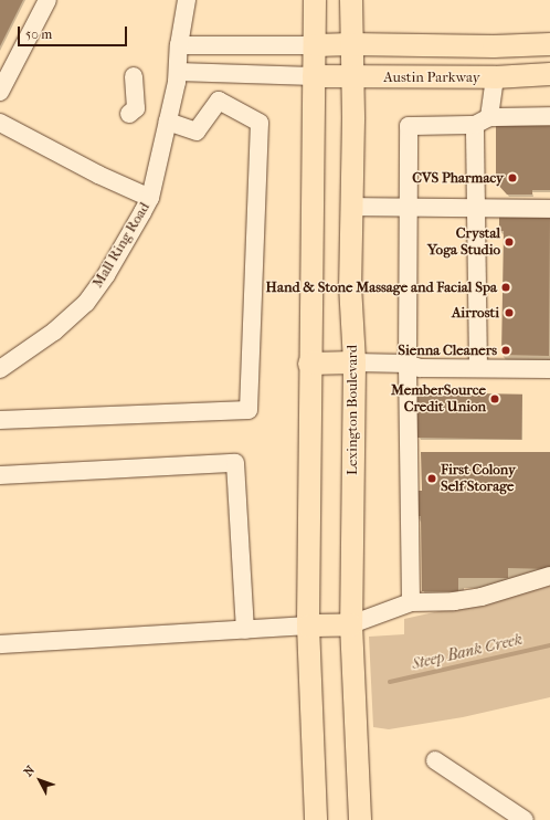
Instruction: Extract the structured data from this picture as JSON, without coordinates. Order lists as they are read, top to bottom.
{
  "streets": {
    "main road": ["Austin Parkway", "Lexington Boulevard"],
    "street": ["Mall Ring Road"]
  },
  "crossings": [
    ["Austin Parkway", "Lexington Boulevard"]
  ],
  "water": ["Steep Bank Creek"],
  "places": [
    "CVS Pharmacy",
    "Crystal Yoga Studio",
    "Hand & Stone Massage and Facial Spa",
    "Airrosti",
    "Sienna Cleaners",
    "MemberSource Credit Union",
    "First Colony Self Storage"
  ],
  "scale_bar": "50 m",
  "north": "top left"
}
